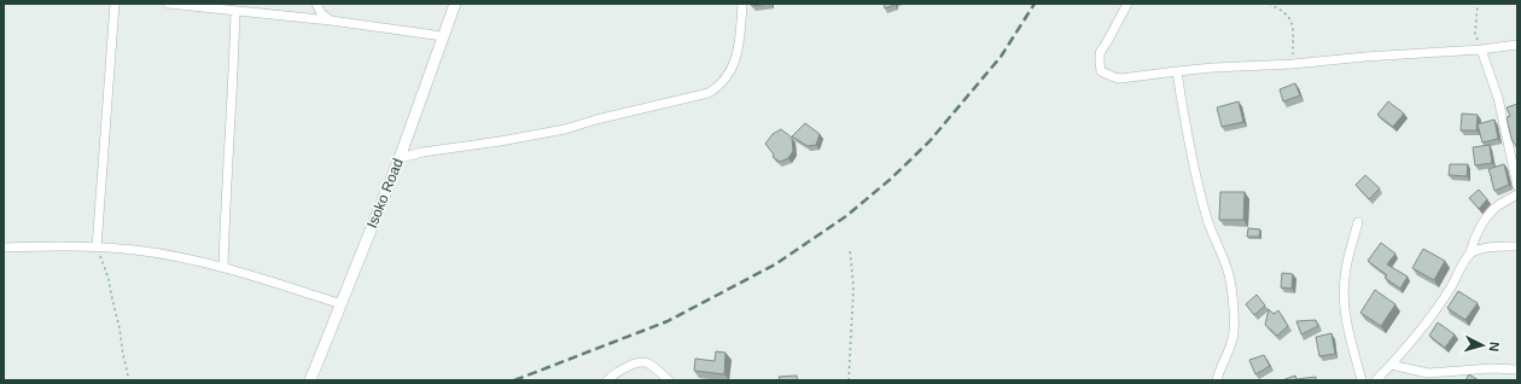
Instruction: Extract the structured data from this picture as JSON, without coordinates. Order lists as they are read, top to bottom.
{
  "streets": {
    "street": ["Isoko Road"]
  },
  "north": "right"
}
